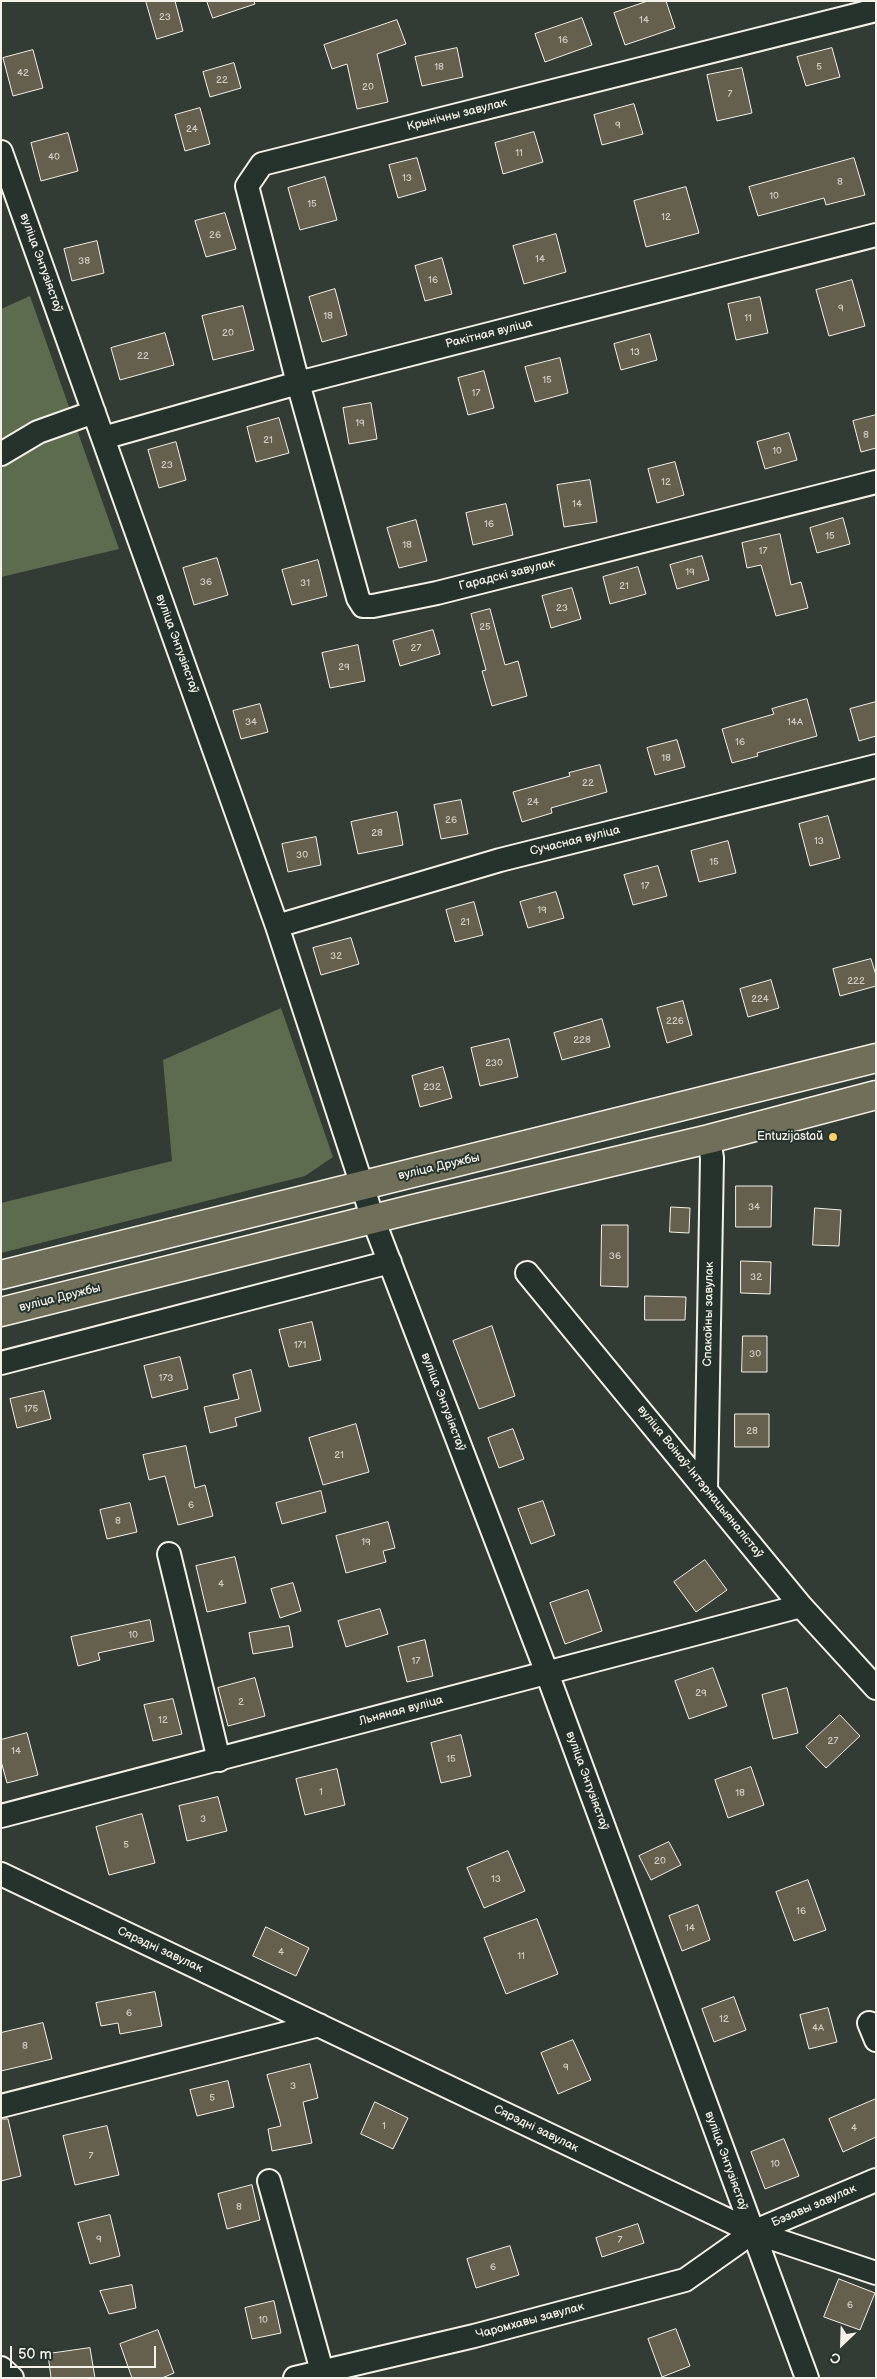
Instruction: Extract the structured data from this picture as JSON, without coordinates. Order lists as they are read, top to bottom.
{
  "streets": {
    "main road": ["вуліца Дружбы"],
    "street": [
      "Крынічны завулак",
      "вуліца Энтузіястаў",
      "Ракітная вуліца",
      "Гарадскі завулак",
      "Сучасная вуліца",
      "Спакойны завулак",
      "вуліца Воінаў-Інтэрнацыяналістаў",
      "Льняная вуліца",
      "Сярэдні завулак",
      "Бэзавы завулак",
      "Чаромхавы завулак"
    ]
  },
  "crossings": [
    ["Крынічны завулак", "Ракітная вуліца"],
    ["Крынічны завулак", "Гарадскі завулак"],
    ["вуліца Энтузіястаў", "Ракітная вуліца"],
    ["вуліца Энтузіястаў", "Сучасная вуліца"],
    ["вуліца Энтузіястаў", "вуліца Дружбы"],
    ["вуліца Энтузіястаў", "Льняная вуліца"],
    ["вуліца Энтузіястаў", "Сярэдні завулак"],
    ["вуліца Энтузіястаў", "Бэзавы завулак"],
    ["вуліца Энтузіястаў", "Чаромхавы завулак"],
    ["Ракітная вуліца", "Гарадскі завулак"],
    ["вуліца Дружбы", "Спакойны завулак"],
    ["Спакойны завулак", "вуліца Воінаў-Інтэрнацыяналістаў"],
    ["вуліца Воінаў-Інтэрнацыяналістаў", "Льняная вуліца"],
    ["Сярэдні завулак", "Бэзавы завулак"],
    ["Сярэдні завулак", "Чаромхавы завулак"],
    ["Бэзавы завулак", "Чаромхавы завулак"]
  ],
  "places": ["Entuzijastaŭ"],
  "house_numbers": [
    "23",
    "14",
    "16",
    "18",
    "5",
    "42",
    "22",
    "20",
    "7",
    "9",
    "24",
    "11",
    "40",
    "13",
    "8",
    "10",
    "15",
    "12",
    "26",
    "14",
    "38",
    "16",
    "9",
    "18",
    "11",
    "20",
    "13",
    "22",
    "15",
    "17",
    "19",
    "8",
    "21",
    "10",
    "23",
    "12",
    "14",
    "16",
    "15",
    "18",
    "17",
    "19",
    "36",
    "31",
    "21",
    "23",
    "25",
    "27",
    "29",
    "34",
    "14А",
    "16",
    "18",
    "22",
    "24",
    "26",
    "28",
    "13",
    "30",
    "15",
    "17",
    "19",
    "21",
    "32",
    "222",
    "224",
    "226",
    "228",
    "230",
    "232",
    "34",
    "36",
    "32",
    "171",
    "30",
    "173",
    "175",
    "28",
    "21",
    "6",
    "8",
    "19",
    "4",
    "10",
    "17",
    "29",
    "2",
    "12",
    "27",
    "14",
    "15",
    "1",
    "18",
    "3",
    "5",
    "20",
    "13",
    "16",
    "14",
    "4",
    "11",
    "6",
    "12",
    "4А",
    "8",
    "9",
    "3",
    "5",
    "1",
    "4",
    "7",
    "10",
    "8",
    "9",
    "7",
    "6",
    "6",
    "10"
  ],
  "scale_bar": "50 m",
  "north": "bottom left"
}
